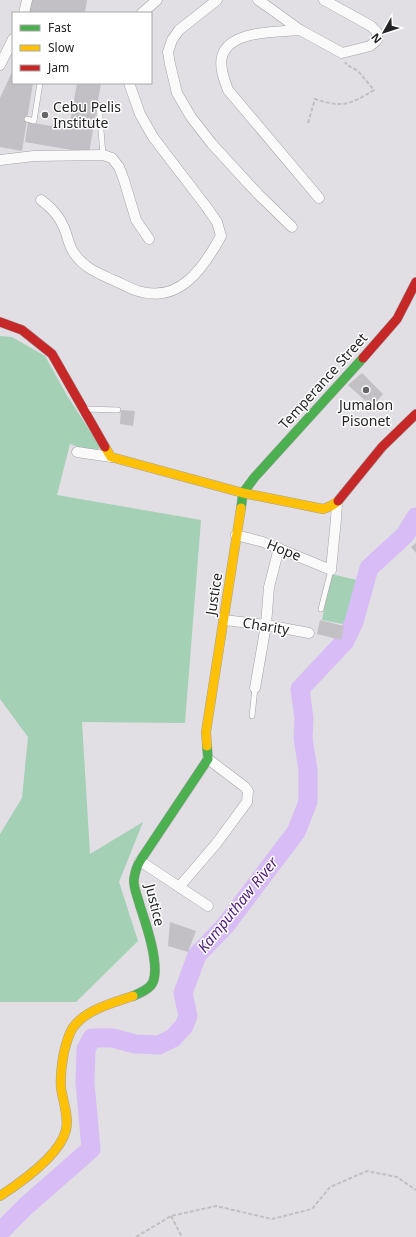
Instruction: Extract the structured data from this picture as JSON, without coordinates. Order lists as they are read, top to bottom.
{
  "streets": {
    "street": [
      "Temperance Street",
      "Hope",
      "Justice",
      "Charity"
    ]
  },
  "crossings": [
    ["Temperance Street", "Justice"],
    ["Hope", "Justice"],
    ["Justice", "Charity"]
  ],
  "water": ["Kamputhaw River"],
  "places": ["Cebu Pelis Institute", "Jumalon Pisonet"],
  "legend": ["Fast", "Slow", "Jam"],
  "north": "bottom left"
}
